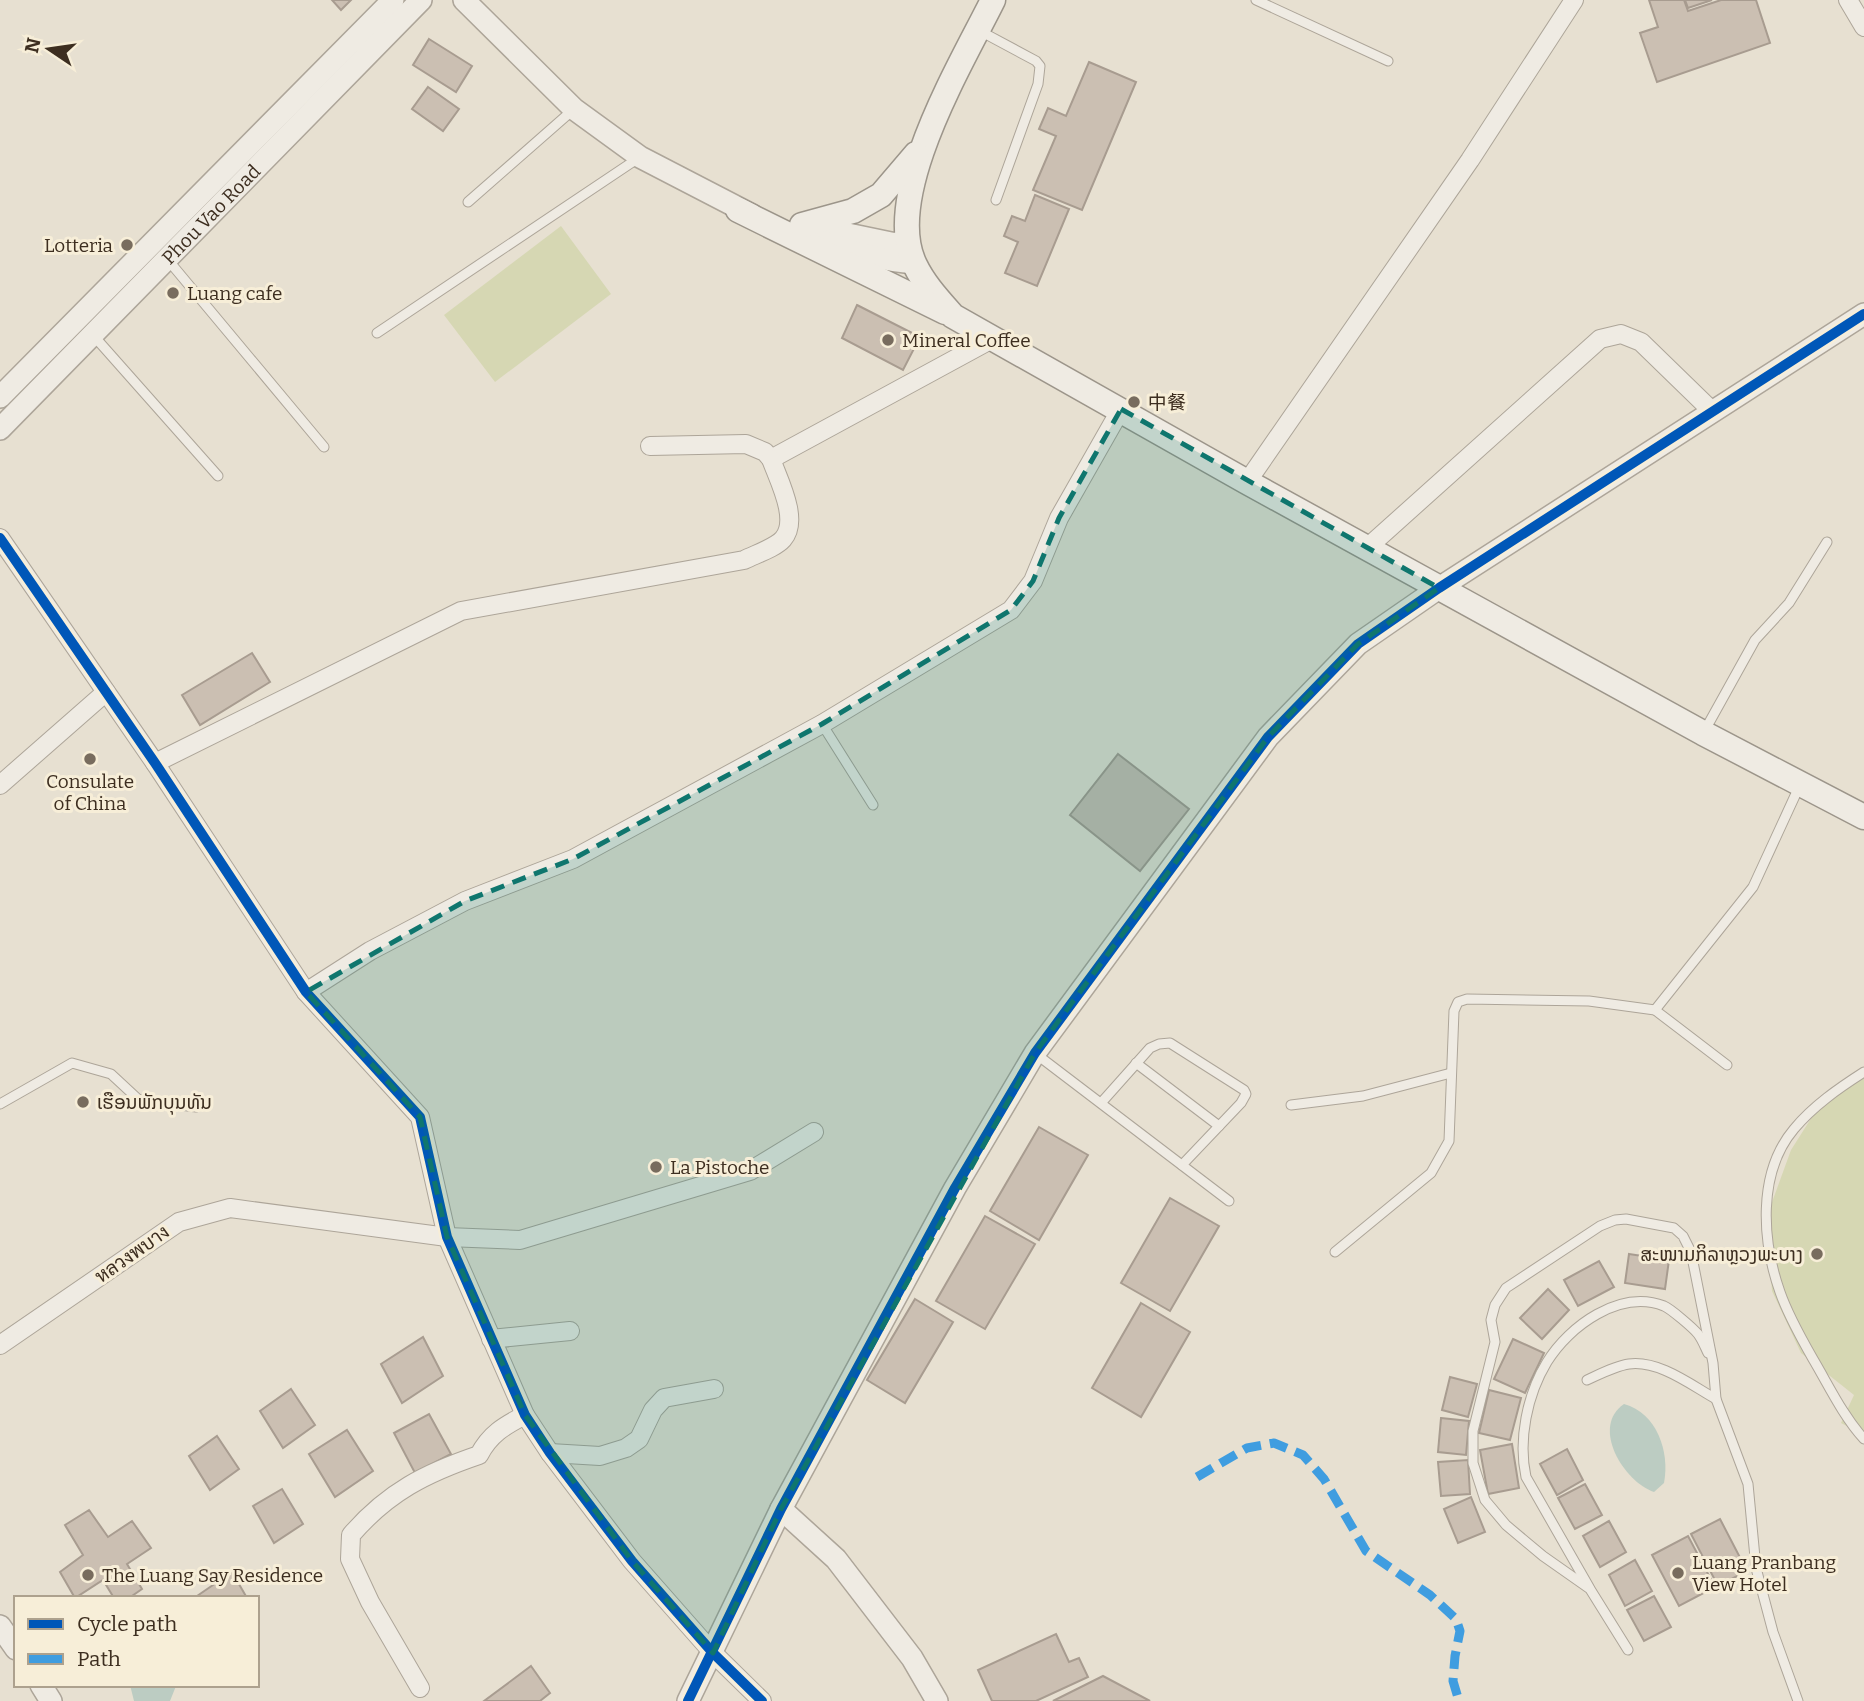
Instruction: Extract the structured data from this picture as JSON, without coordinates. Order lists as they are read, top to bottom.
{
  "streets": {
    "street": ["Phou Vao Road", "หลวงพบาง"]
  },
  "places": [
    "Lotteria",
    "Luang cafe",
    "Mineral Coffee",
    "中餐",
    "Consulate of China",
    "ເຮືອນພັກບຸນທັນ",
    "La Pistoche",
    "ສະໜາມກິລາຫຼວງພະບາງ",
    "Luang Pranbang View Hotel",
    "The Luang Say Residence"
  ],
  "legend": ["Cycle path", "Path"],
  "north": "left"
}
